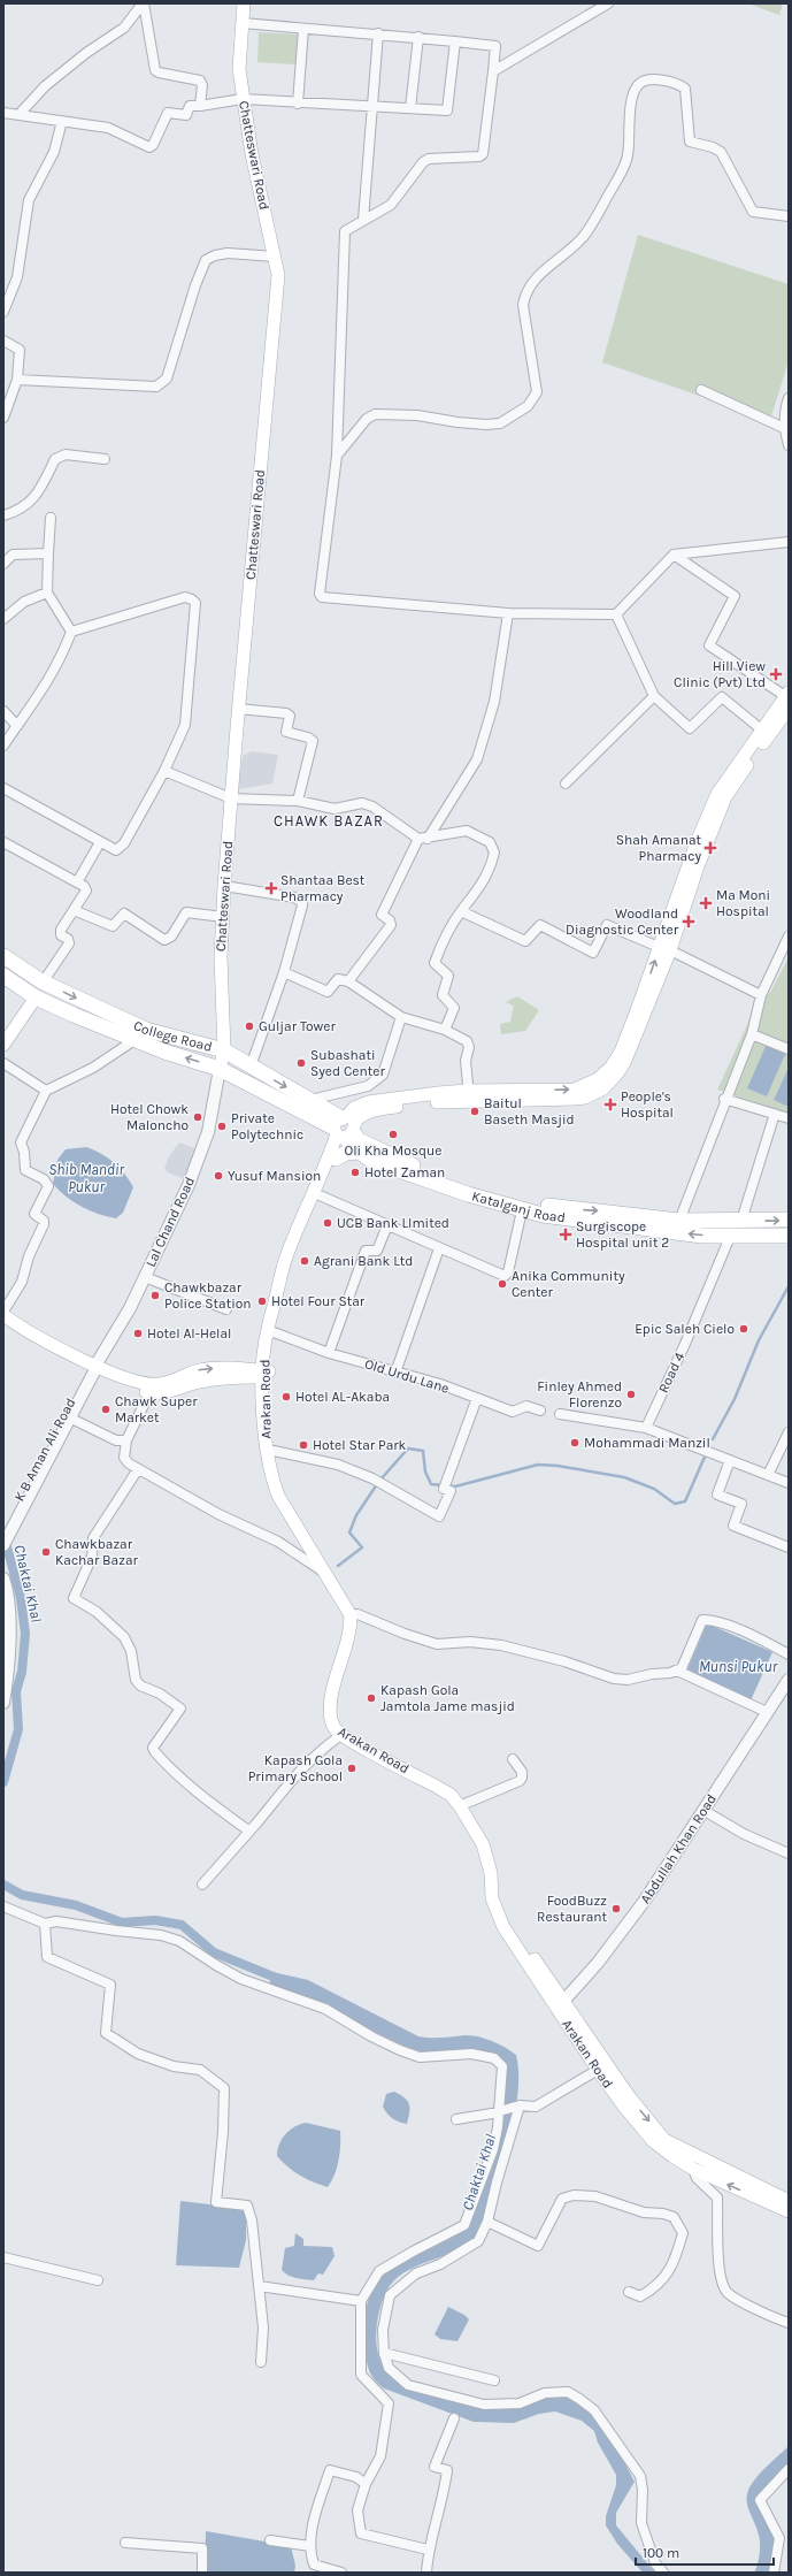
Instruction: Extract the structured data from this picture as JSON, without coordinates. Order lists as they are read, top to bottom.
{
  "streets": {
    "main road": [
      "Chatteswari Road",
      "College Road",
      "Katalganj Road",
      "Arakan Road"
    ],
    "street": [
      "Lal Chand Road",
      "Road 4",
      "Old Urdu Lane",
      "K B Aman Ali Road",
      "Abdullah Khan Road"
    ]
  },
  "crossings": [
    ["Chatteswari Road", "College Road"],
    ["Chatteswari Road", "Lal Chand Road"],
    ["College Road", "Katalganj Road"],
    ["College Road", "Lal Chand Road"],
    ["College Road", "Arakan Road"],
    ["Katalganj Road", "Road 4"],
    ["Katalganj Road", "Arakan Road"],
    ["Lal Chand Road", "K B Aman Ali Road"],
    ["Old Urdu Lane", "Arakan Road"],
    ["Arakan Road", "Abdullah Khan Road"]
  ],
  "districts": ["CHAWK BAZAR"],
  "water": ["Shib Mandir Pukur", "Chaktai Khal", "Munsi Pukur"],
  "places": {
    "health": [
      "Hill View Clinic (Pvt) Ltd",
      "Shah Amanat Pharmacy",
      "Shantaa Best Pharmacy",
      "Ma Moni Hospital",
      "Woodland Diagnostic Center",
      "People's Hospital",
      "Surgiscope Hospital unit 2"
    ],
    "other": [
      "Guljar Tower",
      "Subashati Syed Center",
      "Baitul Baseth Masjid",
      "Hotel Chowk Maloncho",
      "Private Polytechnic",
      "Oli Kha Mosque",
      "Hotel Zaman",
      "Yusuf Mansion",
      "UCB Bank LImited",
      "Agrani Bank Ltd",
      "Anika Community Center",
      "Chawkbazar Police Station",
      "Hotel Four Star",
      "Epic Saleh Cielo",
      "Hotel Al-Helal",
      "Finley Ahmed Florenzo",
      "Hotel AL-Akaba",
      "Chawk Super Market",
      "Mohammadi Manzil",
      "Hotel Star Park",
      "Chawkbazar Kachar Bazar",
      "Kapash Gola Jamtola Jame masjid",
      "Kapash Gola Primary School",
      "FoodBuzz Restaurant"
    ]
  },
  "scale_bar": "100 m"
}
